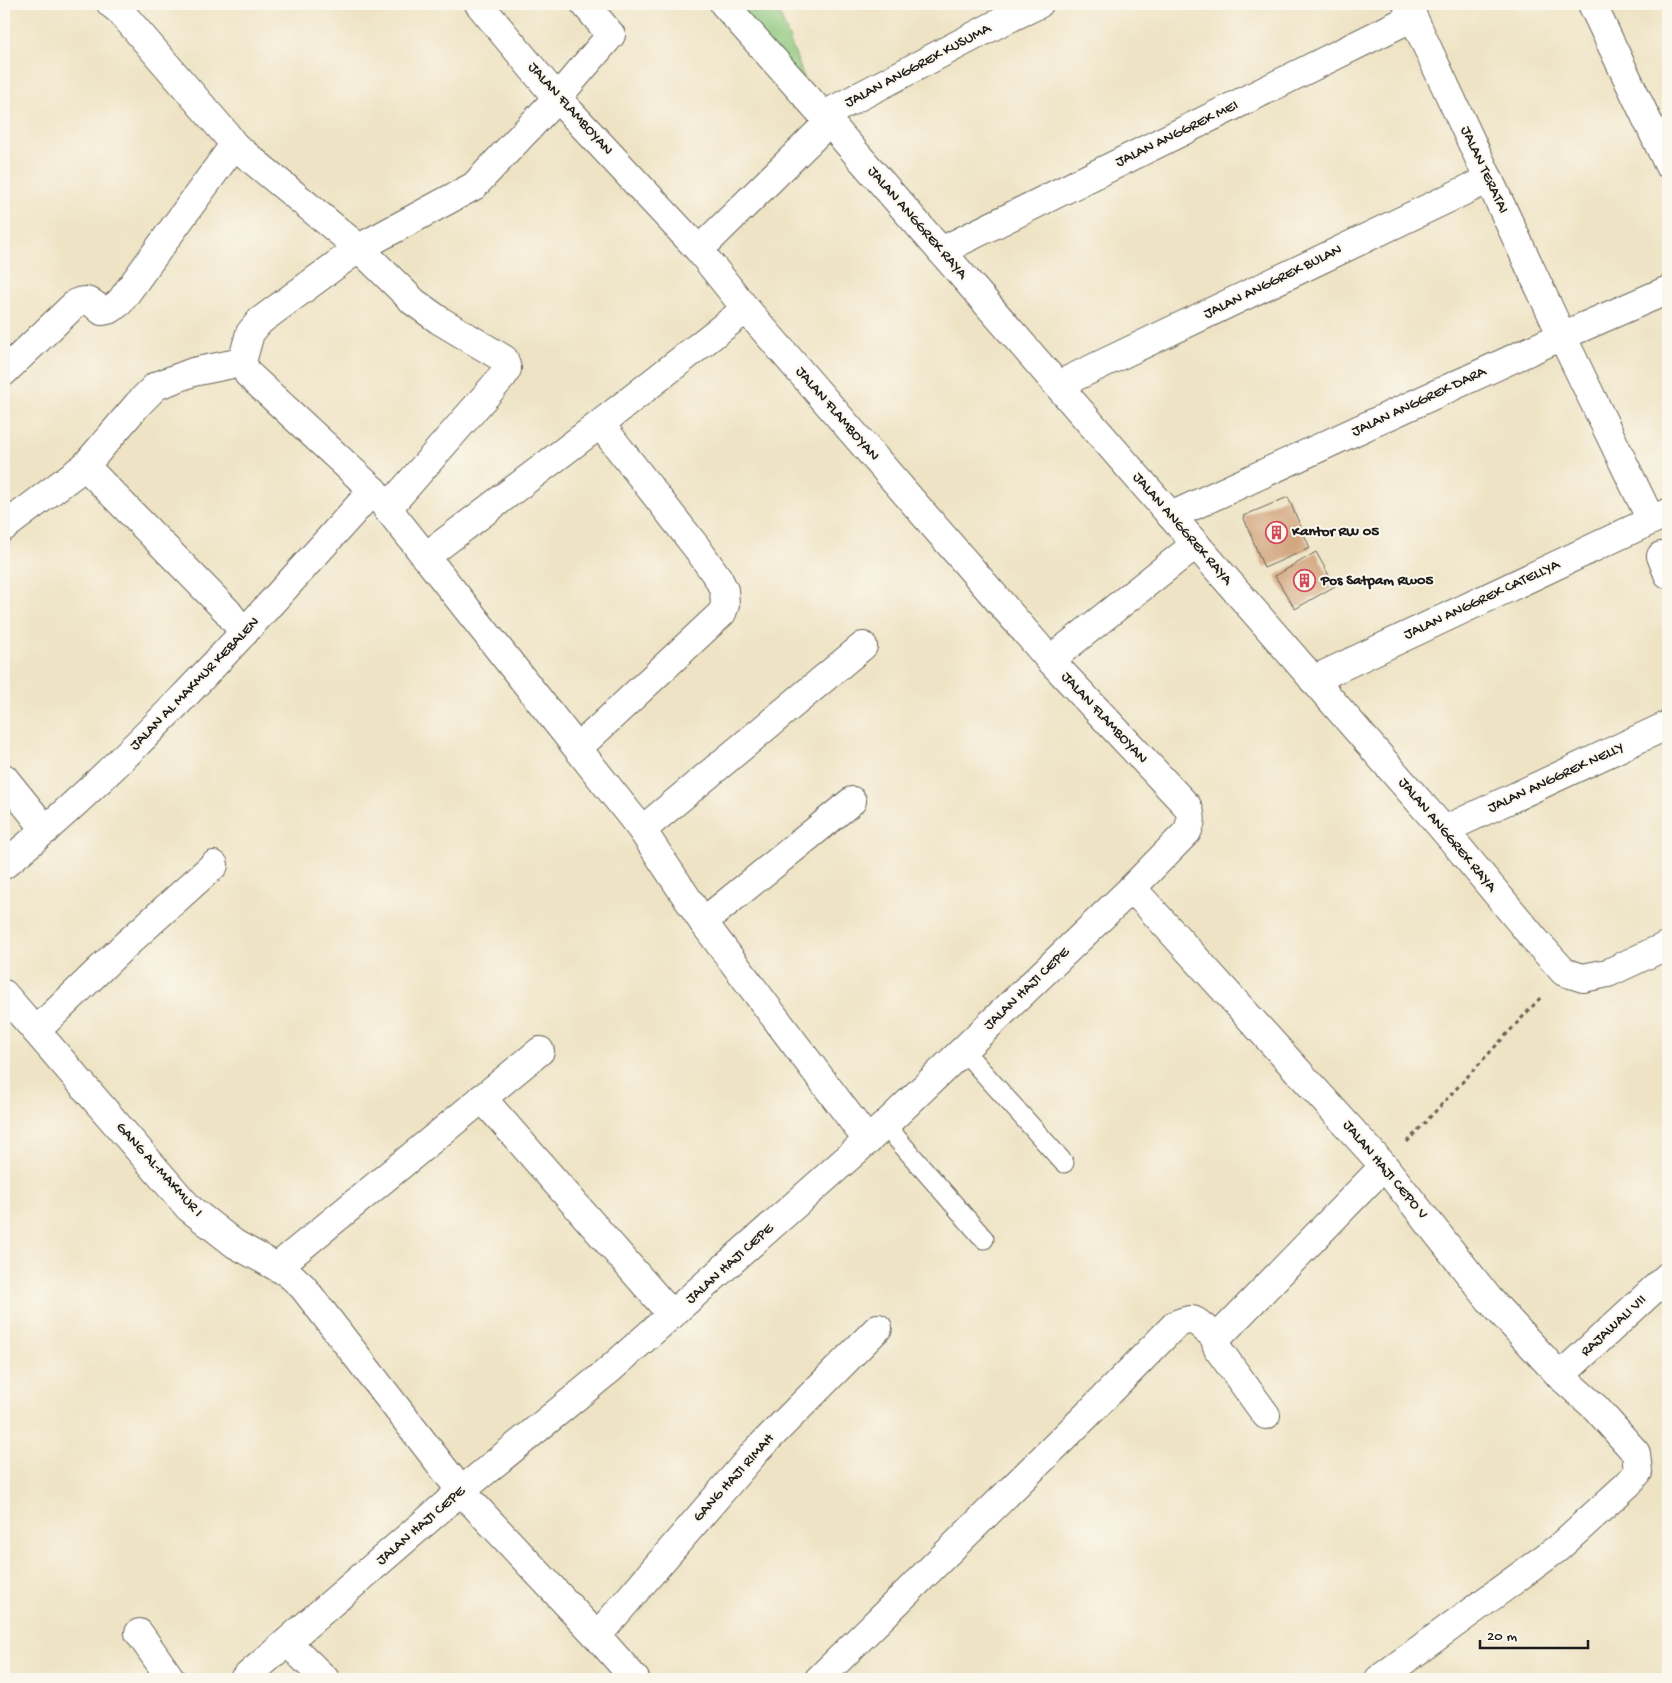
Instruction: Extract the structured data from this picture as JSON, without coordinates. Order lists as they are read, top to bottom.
{
  "streets": {
    "street": [
      "JALAN ANGGREK KUSUMA",
      "JALAN FLAMBOYAN",
      "JALAN ANGGREK MEI",
      "JALAN TERATAI",
      "JALAN ANGGREK RAYA",
      "JALAN ANGGREK BULAN",
      "JALAN ANGGREK DARA",
      "JALAN ANGGREK CATELLYA",
      "JALAN AL MAKMUR KEBALEN",
      "JALAN ANGGREK NELLY",
      "JALAN HAJI CEPE",
      "GANG AL-MAKMUR I",
      "JALAN HAJI CEPO V",
      "RAJAWALI VII",
      "GANG HAJI RIMAH"
    ]
  },
  "crossings": [
    ["JALAN ANGGREK KUSUMA", "JALAN FLAMBOYAN"],
    ["JALAN ANGGREK KUSUMA", "JALAN ANGGREK RAYA"],
    ["JALAN FLAMBOYAN", "JALAN HAJI CEPE"],
    ["JALAN ANGGREK MEI", "JALAN TERATAI"],
    ["JALAN ANGGREK MEI", "JALAN ANGGREK RAYA"],
    ["JALAN TERATAI", "JALAN ANGGREK BULAN"],
    ["JALAN TERATAI", "JALAN ANGGREK DARA"],
    ["JALAN TERATAI", "JALAN ANGGREK CATELLYA"],
    ["JALAN ANGGREK RAYA", "JALAN ANGGREK BULAN"],
    ["JALAN ANGGREK RAYA", "JALAN ANGGREK DARA"],
    ["JALAN ANGGREK RAYA", "JALAN ANGGREK CATELLYA"],
    ["JALAN ANGGREK RAYA", "JALAN ANGGREK NELLY"],
    ["JALAN ANGGREK DARA", "JALAN ANGGREK CATELLYA"],
    ["JALAN HAJI CEPE", "GANG AL-MAKMUR I"],
    ["JALAN HAJI CEPE", "JALAN HAJI CEPO V"],
    ["GANG AL-MAKMUR I", "GANG HAJI RIMAH"],
    ["JALAN HAJI CEPO V", "RAJAWALI VII"]
  ],
  "places": {
    "building": ["Kantor RW 05", "Pos Satpam Rw05"]
  },
  "scale_bar": "20 m"
}
